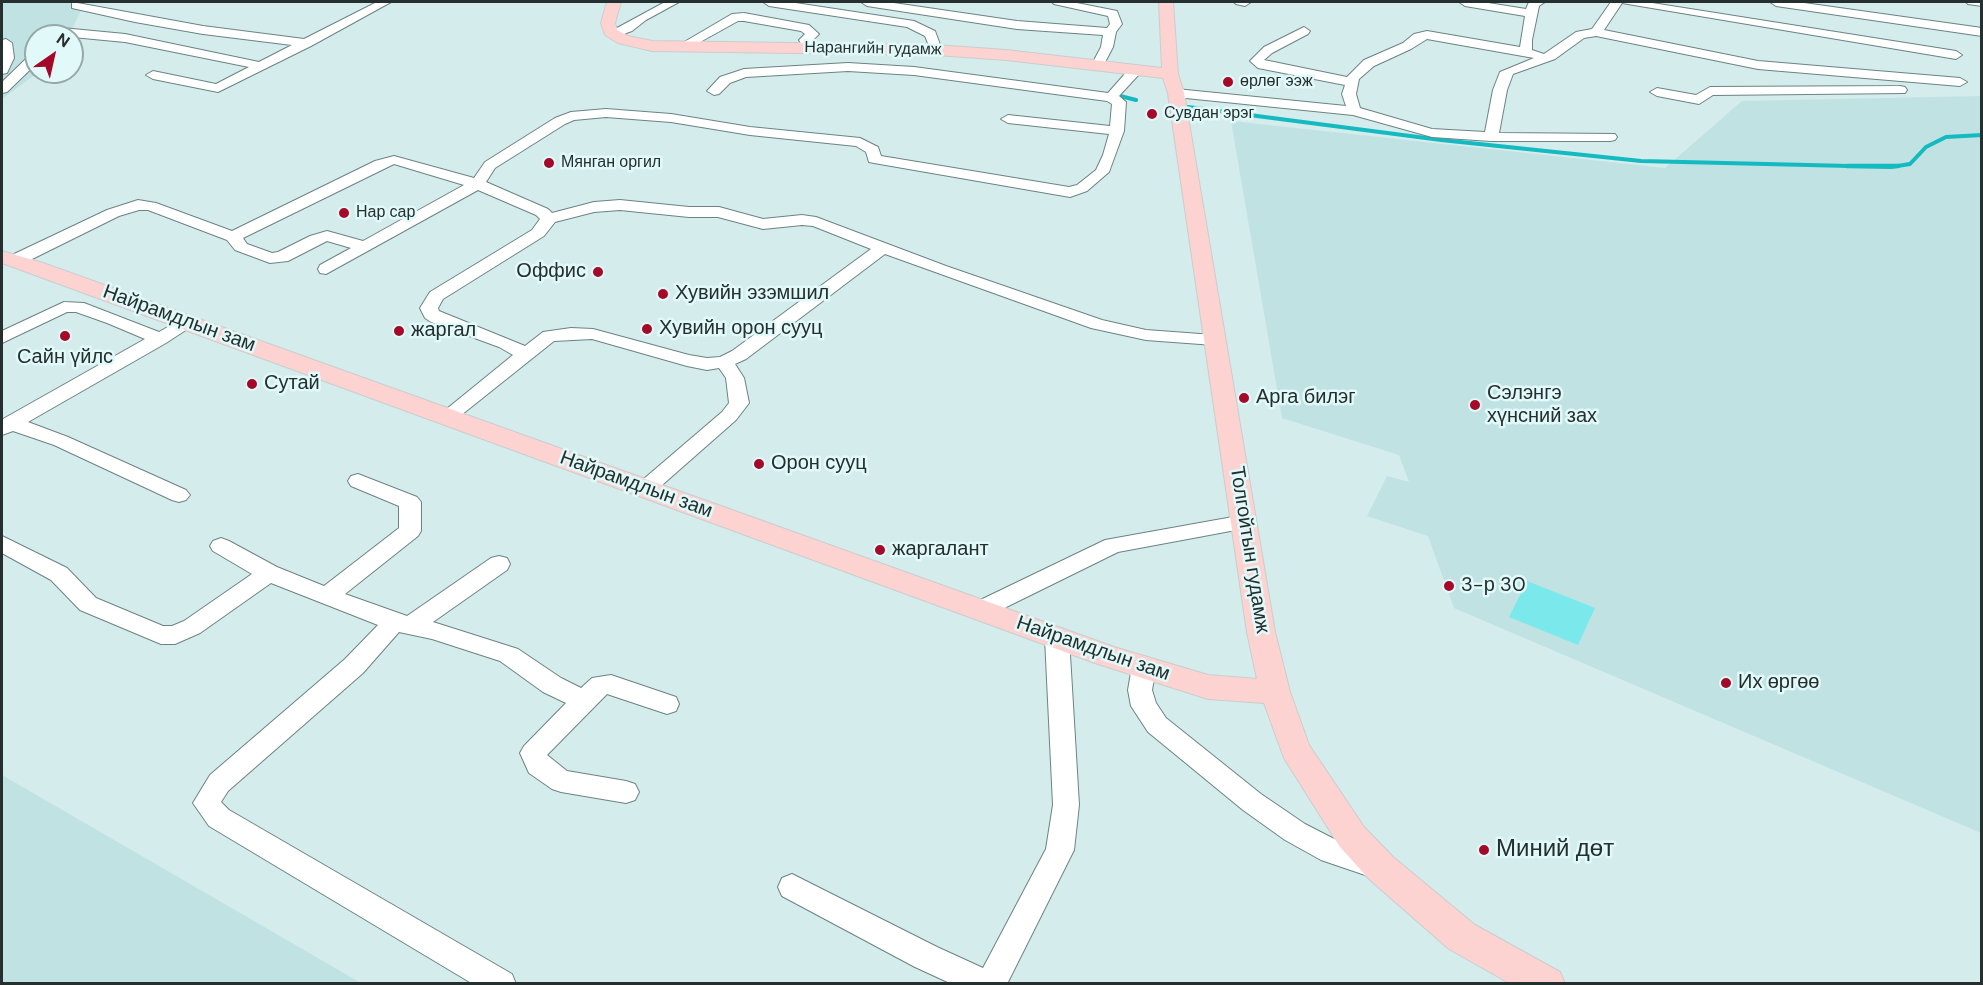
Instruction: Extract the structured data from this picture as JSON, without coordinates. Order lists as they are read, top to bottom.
{
  "streets": {
    "main road": ["Нарангийн гудамж", "Найрамдлын зам", "Толгойтын гудамж"]
  },
  "crossings": [
    ["Нарангийн гудамж", "Толгойтын гудамж"],
    ["Найрамдлын зам", "Толгойтын гудамж"]
  ],
  "places": [
    "өрлөг ээж",
    "Сувдан эрэг",
    "Мянган оргил",
    "Нар сар",
    "Оффис",
    "Хувийн эзэмшил",
    "Хувийн орон сууц",
    "жаргал",
    "Сайн үйлс",
    "Сутай",
    "Арга билэг",
    "Сэлэнгэ хүнсний зах",
    "Орон сууц",
    "жаргалант",
    "3-р 30",
    "Их өргөө",
    "Миний дөт"
  ],
  "north": "top right"
}
